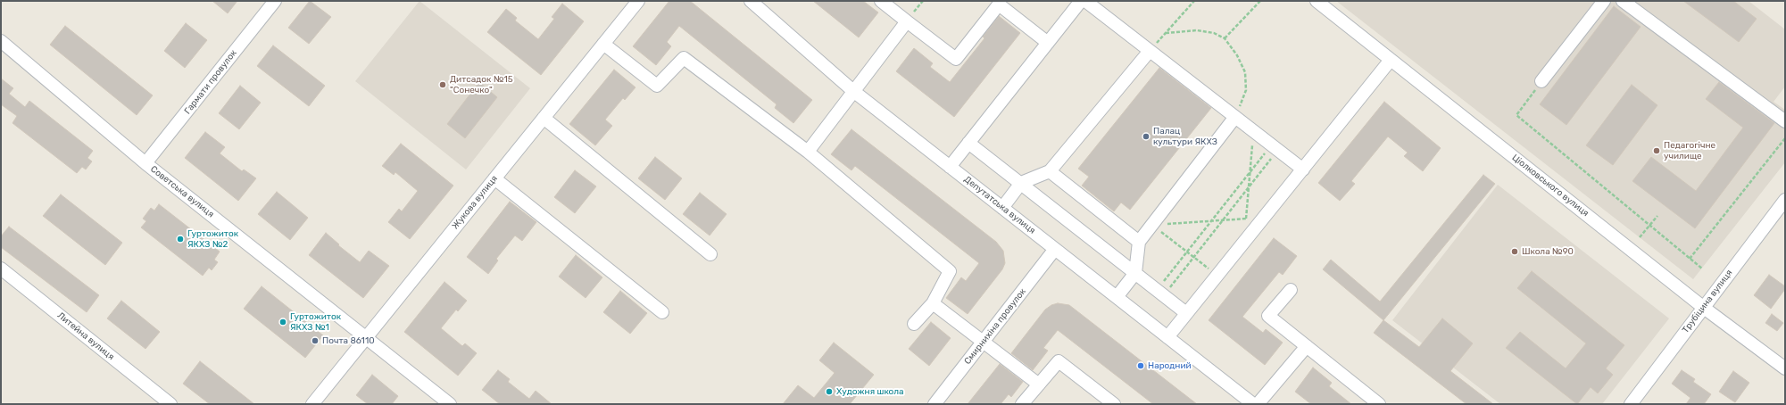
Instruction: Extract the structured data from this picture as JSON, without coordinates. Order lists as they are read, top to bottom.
{
  "streets": {
    "street": [
      "Гармати провулок",
      "Ціолковського вулиця",
      "Советська вулиця",
      "Жукова вулиця",
      "Депутатська вулиця",
      "Трубіцина вулиця",
      "Смирнихіна провулок",
      "Литейна вулиця"
    ]
  },
  "crossings": [
    ["Гармати провулок", "Советська вулиця"],
    ["Ціолковського вулиця", "Трубіцина вулиця"],
    ["Советська вулиця", "Жукова вулиця"],
    ["Депутатська вулиця", "Смирнихіна провулок"]
  ],
  "places": [
    "Дитсадок №15 \"Сонечко\"",
    "Палац культури ЯКХЗ",
    "Педагогічне училище",
    "Гуртожиток ЯКХЗ №2",
    "Школа №90",
    "Гуртожиток ЯКХЗ №1",
    "Почта 86110",
    "Народний",
    "Художня школа"
  ]
}
